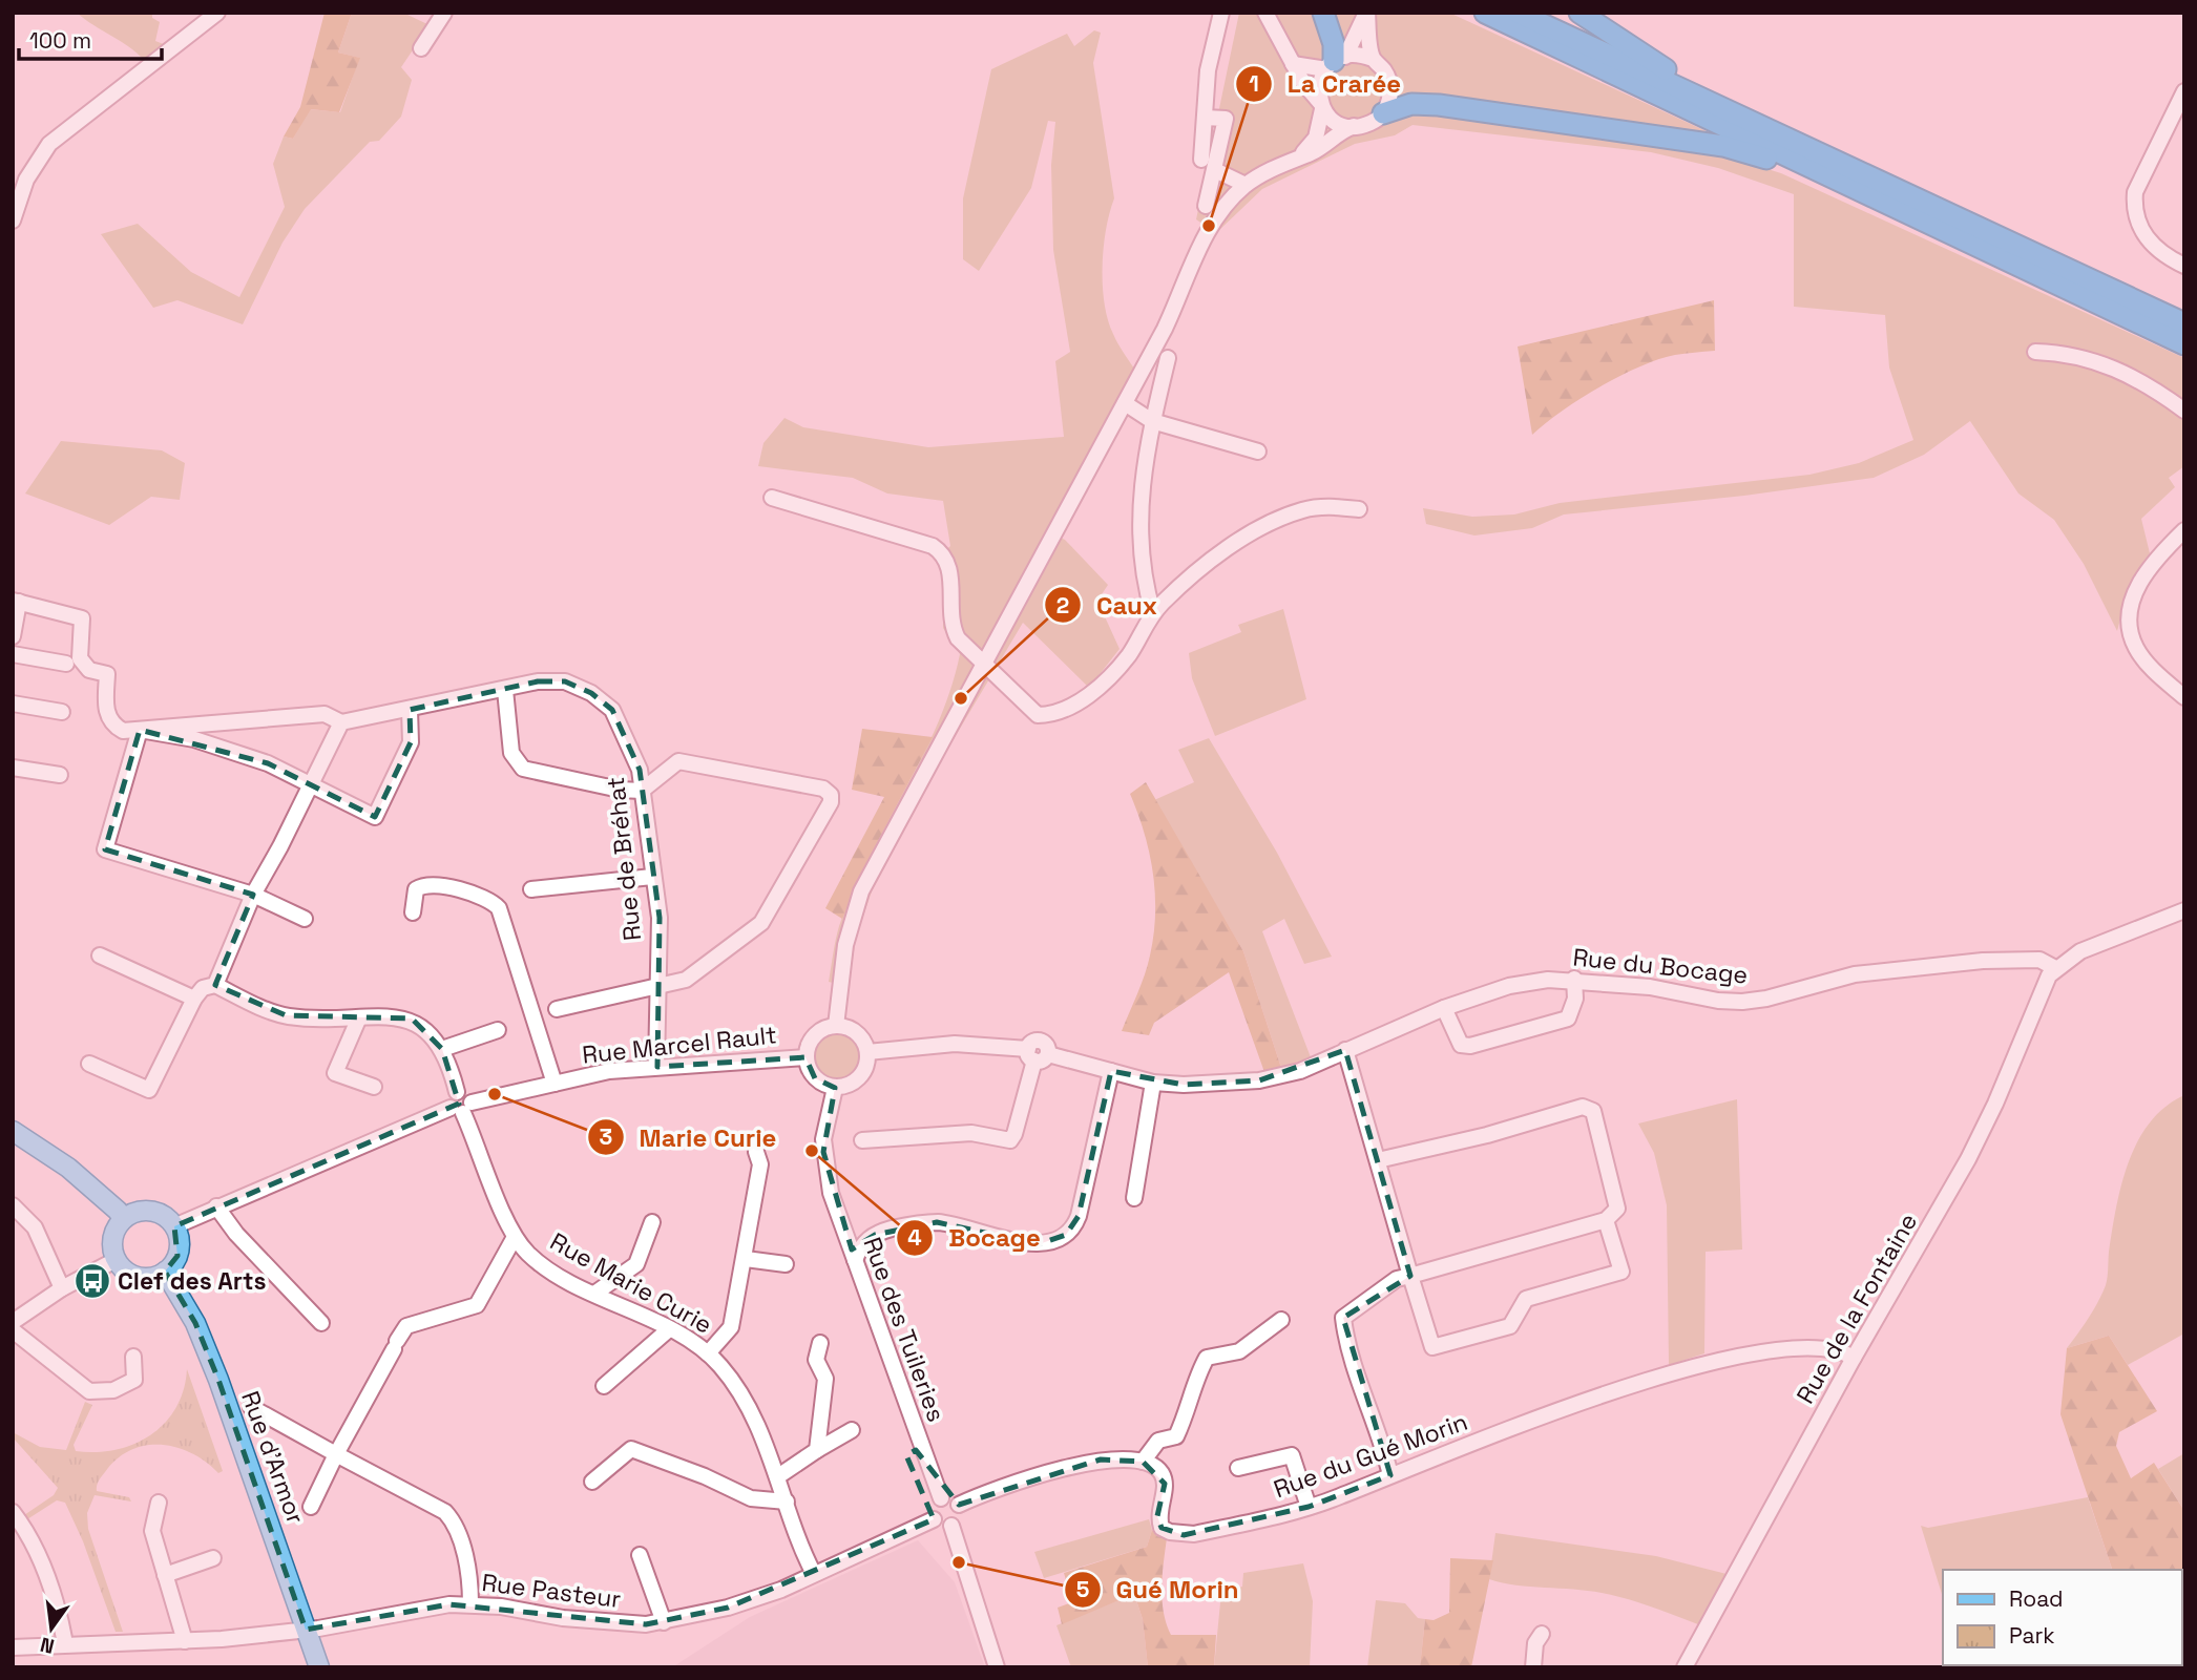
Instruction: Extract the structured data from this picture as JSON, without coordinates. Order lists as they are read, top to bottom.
{
  "streets": {
    "main road": ["Rue d'Armor"],
    "street": [
      "Rue de Bréhat",
      "Rue du Bocage",
      "Rue Marcel Rault",
      "Rue Marie Curie",
      "Rue de la Fontaine",
      "Rue des Tuileries",
      "Rue du Gué Morin",
      "Rue Pasteur"
    ]
  },
  "crossings": [
    ["Rue de Bréhat", "Rue Marcel Rault"],
    ["Rue du Bocage", "Rue Marcel Rault"],
    ["Rue du Bocage", "Rue de la Fontaine"],
    ["Rue du Bocage", "Rue des Tuileries"],
    ["Rue Marcel Rault", "Rue Marie Curie"],
    ["Rue Marcel Rault", "Rue des Tuileries"],
    ["Rue Marcel Rault", "Rue d'Armor"],
    ["Rue Marie Curie", "Rue Pasteur"],
    ["Rue de la Fontaine", "Rue du Gué Morin"],
    ["Rue des Tuileries", "Rue Pasteur"],
    ["Rue d'Armor", "Rue Pasteur"]
  ],
  "places": {
    "other": [
      "La Crarée",
      "Caux",
      "Marie Curie",
      "Bocage",
      "Gué Morin"
    ],
    "bus stop": ["Clef des Arts"]
  },
  "legend": ["Road", "Park"],
  "scale_bar": "100 m",
  "north": "bottom"
}
